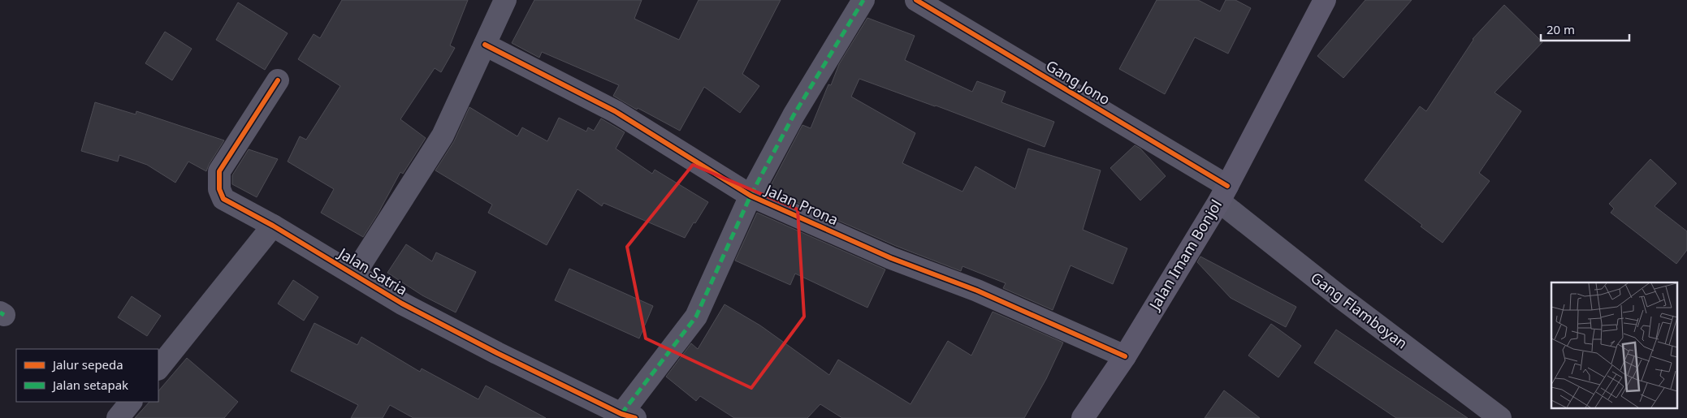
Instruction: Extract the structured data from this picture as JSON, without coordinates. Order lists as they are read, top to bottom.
{
  "streets": {
    "highway": ["Jalan Imam Bonjol"],
    "street": [
      "Gang Jono",
      "Jalan Prona",
      "Jalan Satria",
      "Gang Flamboyan"
    ]
  },
  "crossings": [
    ["Gang Jono", "Jalan Imam Bonjol"],
    ["Gang Jono", "Gang Flamboyan"],
    ["Jalan Prona", "Jalan Imam Bonjol"],
    ["Jalan Imam Bonjol", "Gang Flamboyan"]
  ],
  "legend": ["Jalur sepeda", "Jalan setapak"],
  "scale_bar": "20 m"
}
